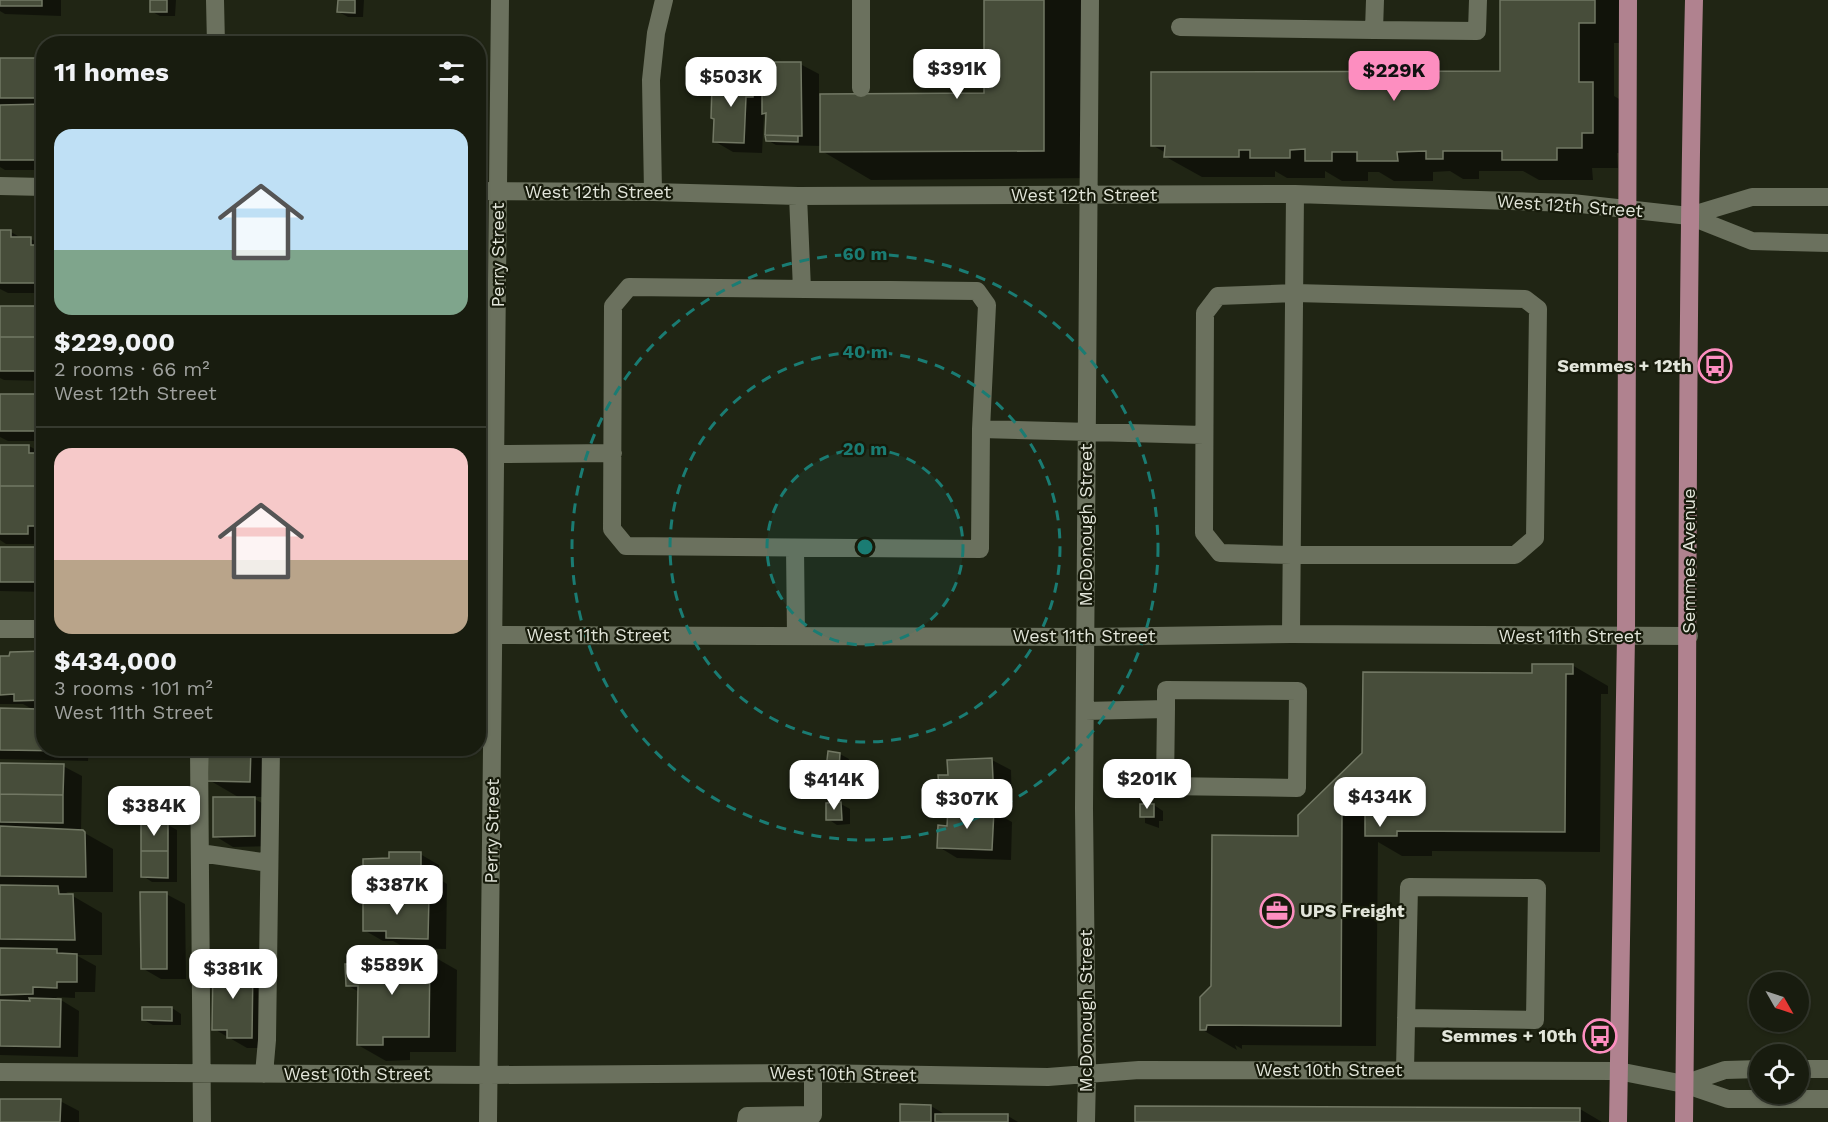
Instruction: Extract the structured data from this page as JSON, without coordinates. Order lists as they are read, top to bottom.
{
  "streets": {
    "main road": ["Semmes Avenue"],
    "street": [
      "West 12th Street",
      "Perry Street",
      "McDonough Street",
      "West 11th Street",
      "West 10th Street"
    ]
  },
  "crossings": [
    ["West 12th Street", "Perry Street"],
    ["West 12th Street", "McDonough Street"],
    ["West 12th Street", "Semmes Avenue"],
    ["Perry Street", "West 11th Street"],
    ["Perry Street", "West 10th Street"],
    ["McDonough Street", "West 11th Street"],
    ["McDonough Street", "West 10th Street"],
    ["Semmes Avenue", "West 11th Street"],
    ["Semmes Avenue", "West 10th Street"]
  ],
  "places": {
    "bus stop": ["Semmes + 12th", "Semmes + 10th"],
    "office": ["UPS Freight"]
  },
  "north": "bottom right",
  "page": {
    "heading": "11 homes",
    "price": [
      "$391K",
      "$229K",
      "$503K",
      "$201K",
      "$414K",
      "$434K",
      "$307K",
      "$384K",
      "$387K",
      "$589K",
      "$381K"
    ],
    "list": [
      {
        "name": "$229,000",
        "note": "2 rooms · 66 m² · West 12th Street"
      },
      {
        "name": "$434,000",
        "note": "3 rooms · 101 m² · West 11th Street"
      }
    ]
  },
  "rings": ["60 m", "40 m", "20 m"]
}
